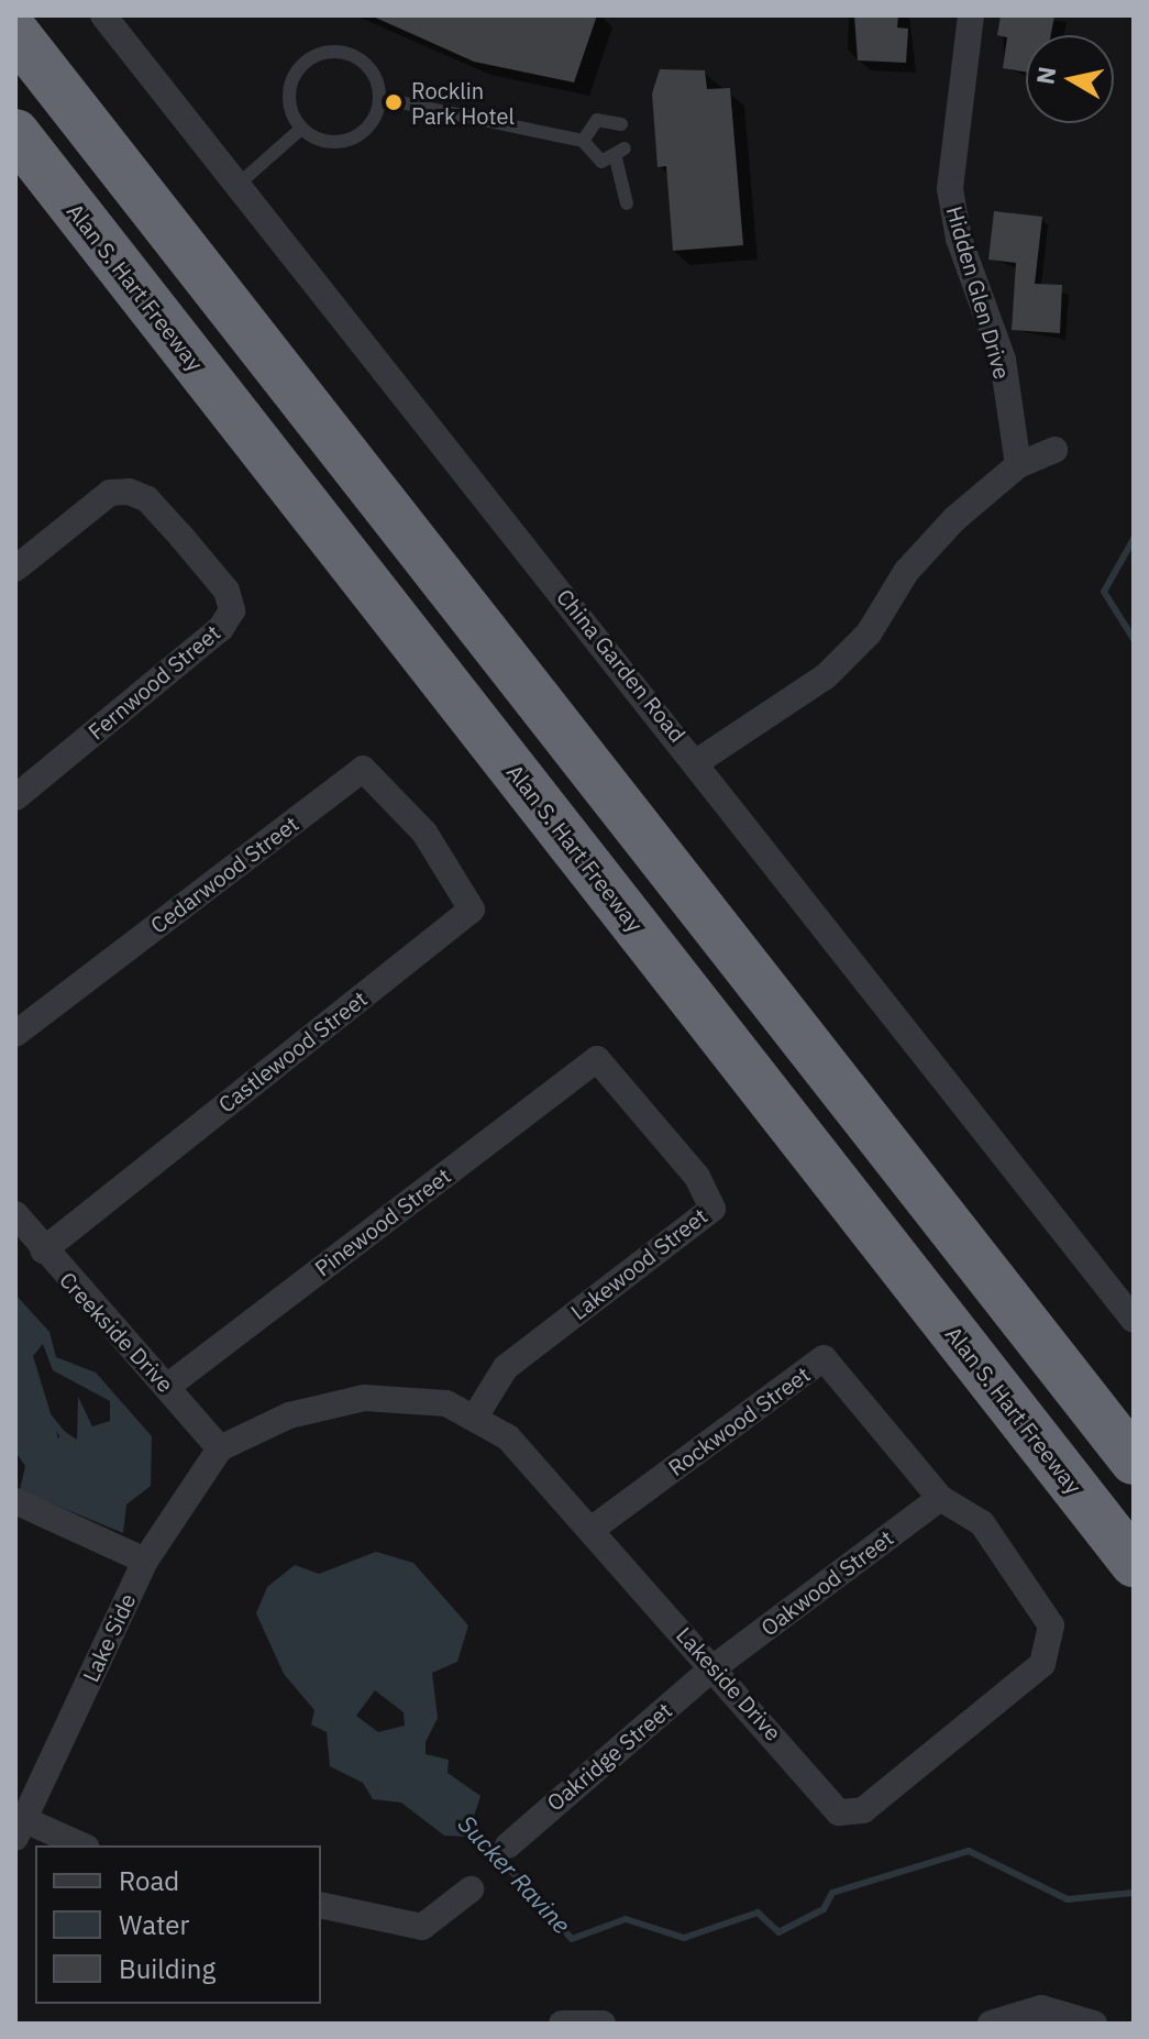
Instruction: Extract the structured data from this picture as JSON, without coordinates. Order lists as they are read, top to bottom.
{
  "streets": {
    "highway": ["Alan S. Hart Freeway"],
    "street": [
      "Hidden Glen Drive",
      "China Garden Road",
      "Fernwood Street",
      "Cedarwood Street",
      "Castlewood Street",
      "Pinewood Street",
      "Lakewood Street",
      "Creekside Drive",
      "Rockwood Street",
      "Oakwood Street",
      "Lake Side",
      "Lakeside Drive",
      "Oakridge Street"
    ]
  },
  "crossings": [
    ["Cedarwood Street", "Castlewood Street"],
    ["Castlewood Street", "Creekside Drive"],
    ["Pinewood Street", "Lakewood Street"],
    ["Pinewood Street", "Creekside Drive"],
    ["Lakewood Street", "Lakeside Drive"],
    ["Creekside Drive", "Lake Side"],
    ["Creekside Drive", "Lakeside Drive"],
    ["Rockwood Street", "Oakwood Street"],
    ["Rockwood Street", "Lakeside Drive"],
    ["Oakwood Street", "Lakeside Drive"],
    ["Oakwood Street", "Oakridge Street"],
    ["Lake Side", "Lakeside Drive"],
    ["Lakeside Drive", "Oakridge Street"]
  ],
  "water": ["Sucker Ravine"],
  "places": ["Rocklin Park Hotel"],
  "legend": ["Road", "Water", "Building"],
  "north": "left"
}
